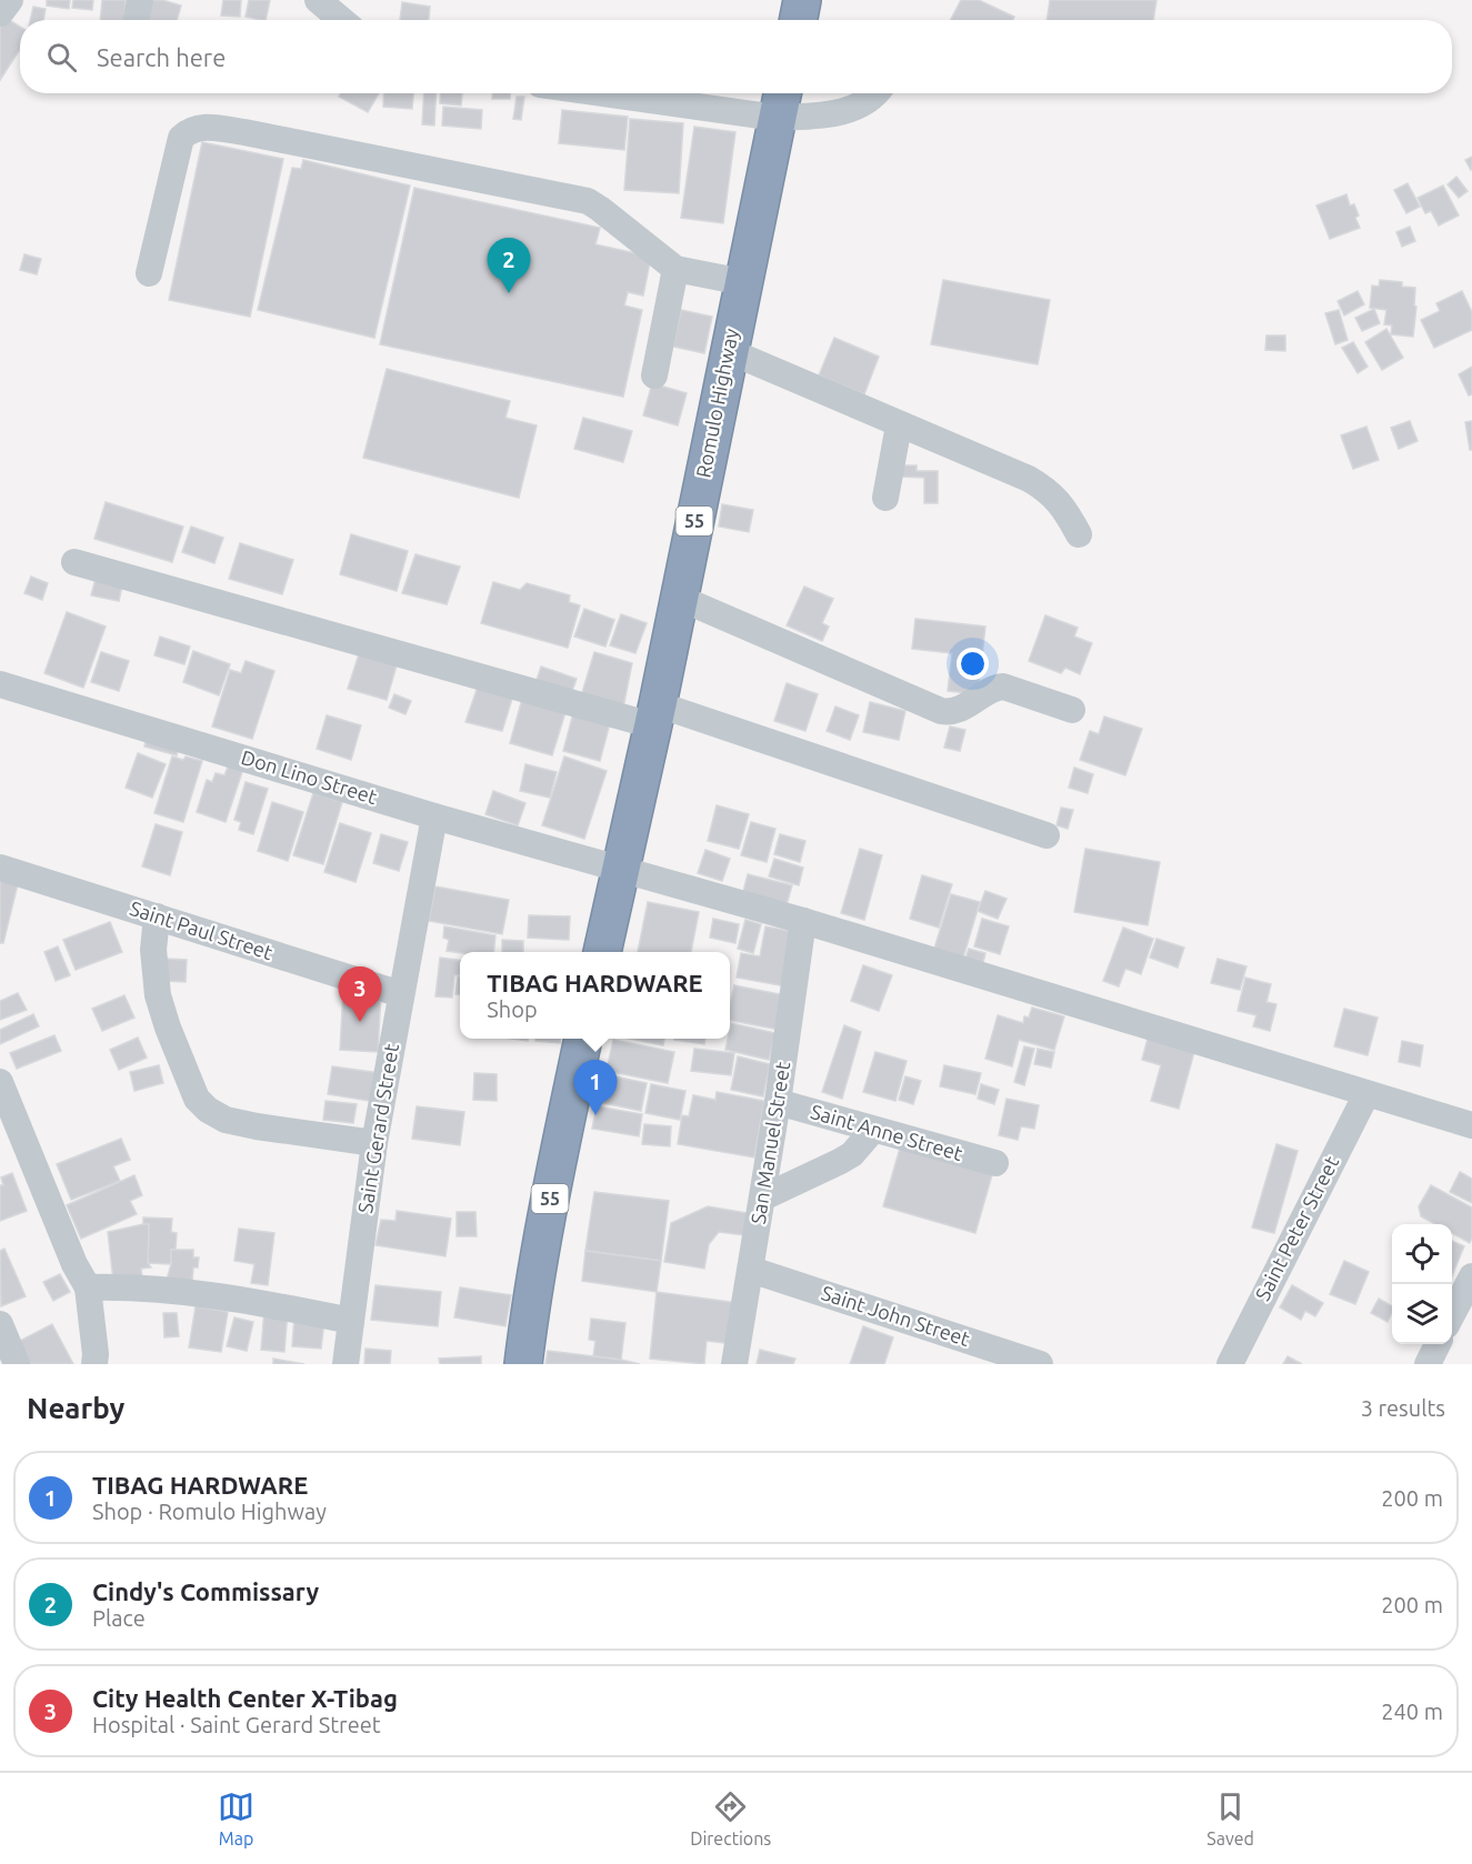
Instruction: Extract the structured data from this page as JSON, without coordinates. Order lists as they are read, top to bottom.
{
  "streets": {
    "highway": ["Romulo Highway", "55"],
    "street": [
      "Don Lino Street",
      "Saint Paul Street",
      "Saint Gerard Street",
      "Saint Anne Street",
      "San Manuel Street",
      "Saint Peter Street",
      "Saint John Street"
    ]
  },
  "crossings": [
    ["Romulo Highway", "Don Lino Street"],
    ["Don Lino Street", "Saint Gerard Street"],
    ["Don Lino Street", "San Manuel Street"],
    ["Don Lino Street", "Saint Peter Street"],
    ["Saint Paul Street", "Saint Gerard Street"],
    ["Saint Anne Street", "San Manuel Street"],
    ["San Manuel Street", "Saint John Street"]
  ],
  "page": {
    "search": "Search here",
    "pins": ["2", "3", "1"],
    "popup": ["TIBAG HARDWARE", "Shop"],
    "heading": ["Nearby", "3 results"],
    "list": [
      {
        "mark": "1",
        "name": "TIBAG HARDWARE",
        "note": "Shop · Romulo Highway",
        "value": "200 m"
      },
      {
        "mark": "2",
        "name": "Cindy's Commissary",
        "note": "Place",
        "value": "200 m"
      },
      {
        "mark": "3",
        "name": "City Health Center X-Tibag",
        "note": "Hospital · Saint Gerard Street",
        "value": "240 m"
      }
    ],
    "nav": ["Map", "Directions", "Saved"]
  }
}
